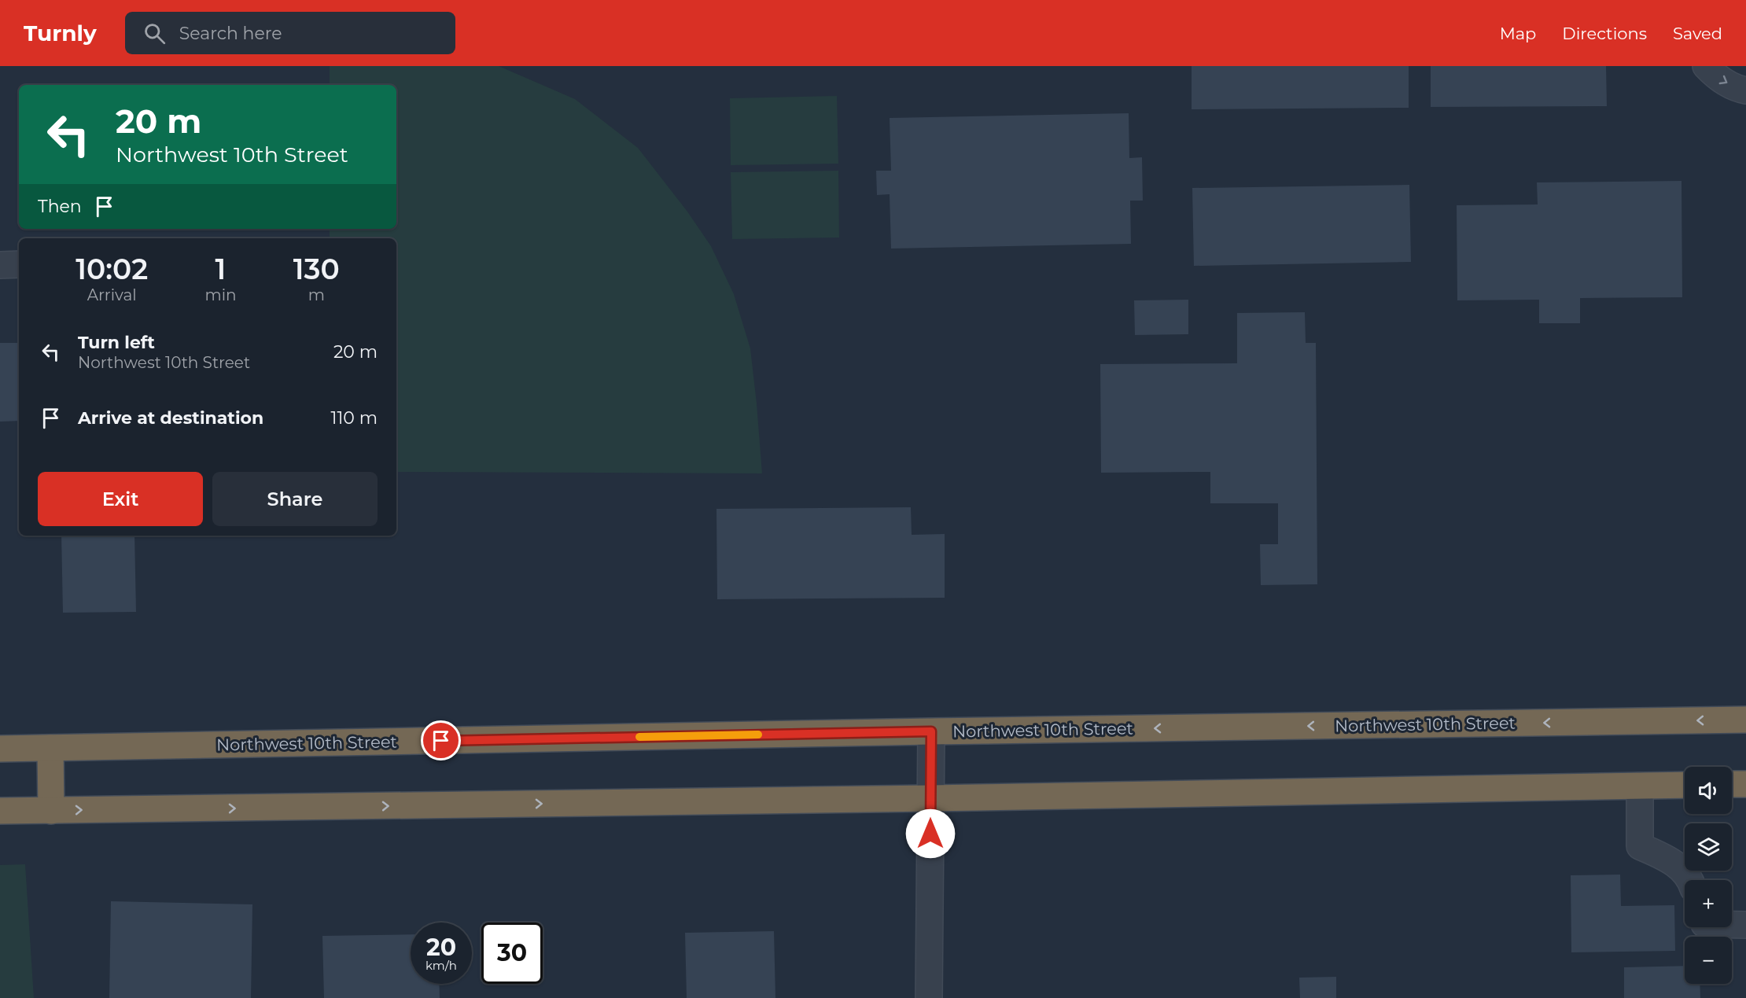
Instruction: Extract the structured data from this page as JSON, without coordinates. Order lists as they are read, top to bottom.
{
  "streets": {
    "highway": ["Northwest 10th Street"]
  },
  "page": {
    "header": "Turnly",
    "search": "Search here",
    "nav": ["Map", "Directions", "Saved"],
    "turn": ["20 m", "Northwest 10th Street"],
    "then": "Then",
    "eta": [
      "10:02",
      "Arrival",
      "1",
      "min",
      "130",
      "m"
    ],
    "list": [
      {
        "name": "Turn left",
        "note": "Northwest 10th Street",
        "value": "20 m"
      },
      {
        "name": "Arrive at destination",
        "value": "110 m"
      }
    ],
    "buttons": ["Exit", "Share"],
    "map_buttons": ["+", "−"],
    "speed": "20 km/h",
    "limit": "30"
  }
}
